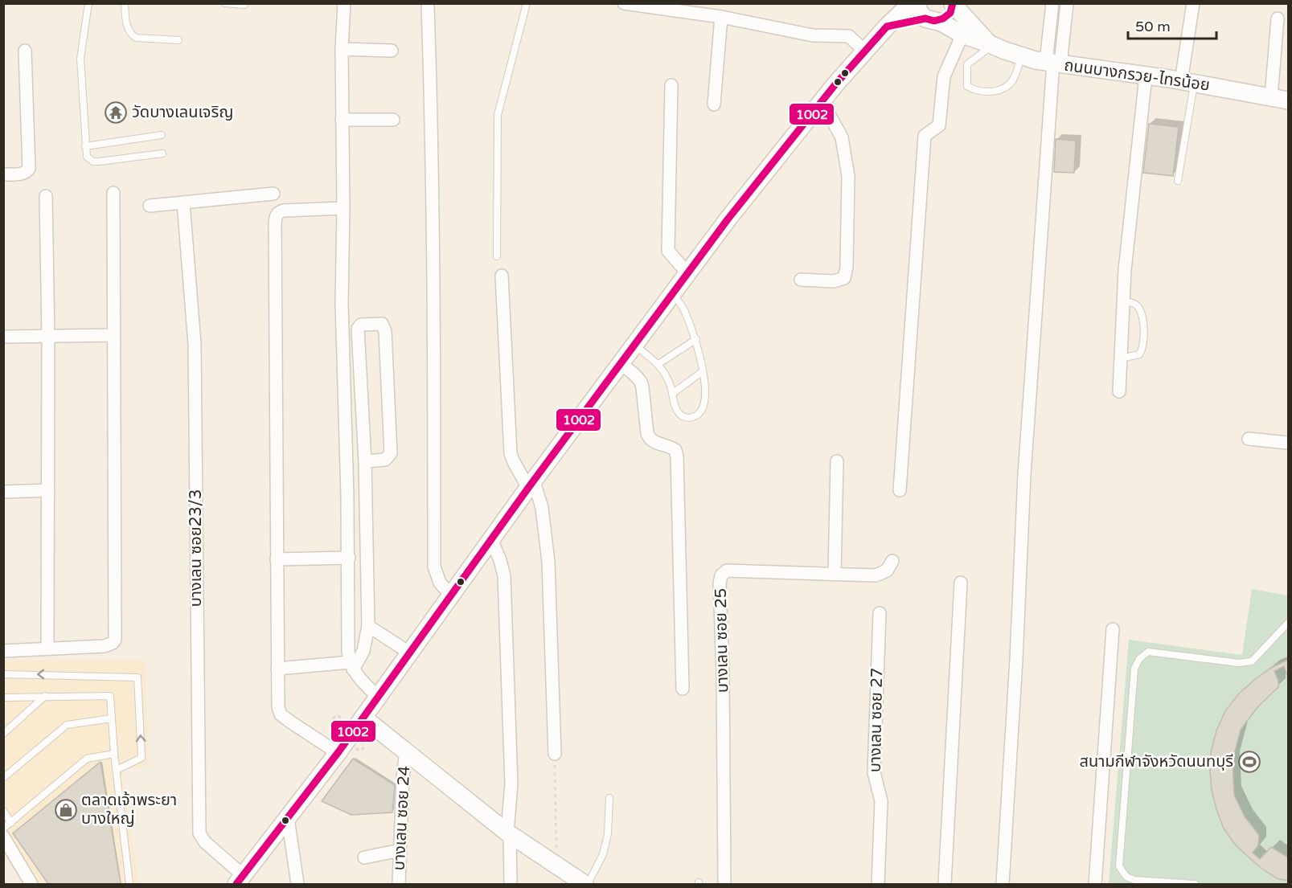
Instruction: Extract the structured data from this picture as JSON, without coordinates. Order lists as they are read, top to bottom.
{
  "streets": {
    "main road": ["ถนนบางกรวย-ไทรน้อย"],
    "street": [
      "บางเลน ซอย23/3",
      "บางเลน ซอย 25",
      "บางเลน ซอย 27",
      "บางเลน ซอย 24"
    ]
  },
  "places": {
    "temple": ["วัดบางเลนเจริญ"],
    "sports": ["สนามกีฬาจังหวัดนนทบุรี"],
    "shop": ["ตลาดเจ้าพระยา บางใหญ่"]
  },
  "lines": ["transit line 1002"],
  "scale_bar": "50 m"
}
